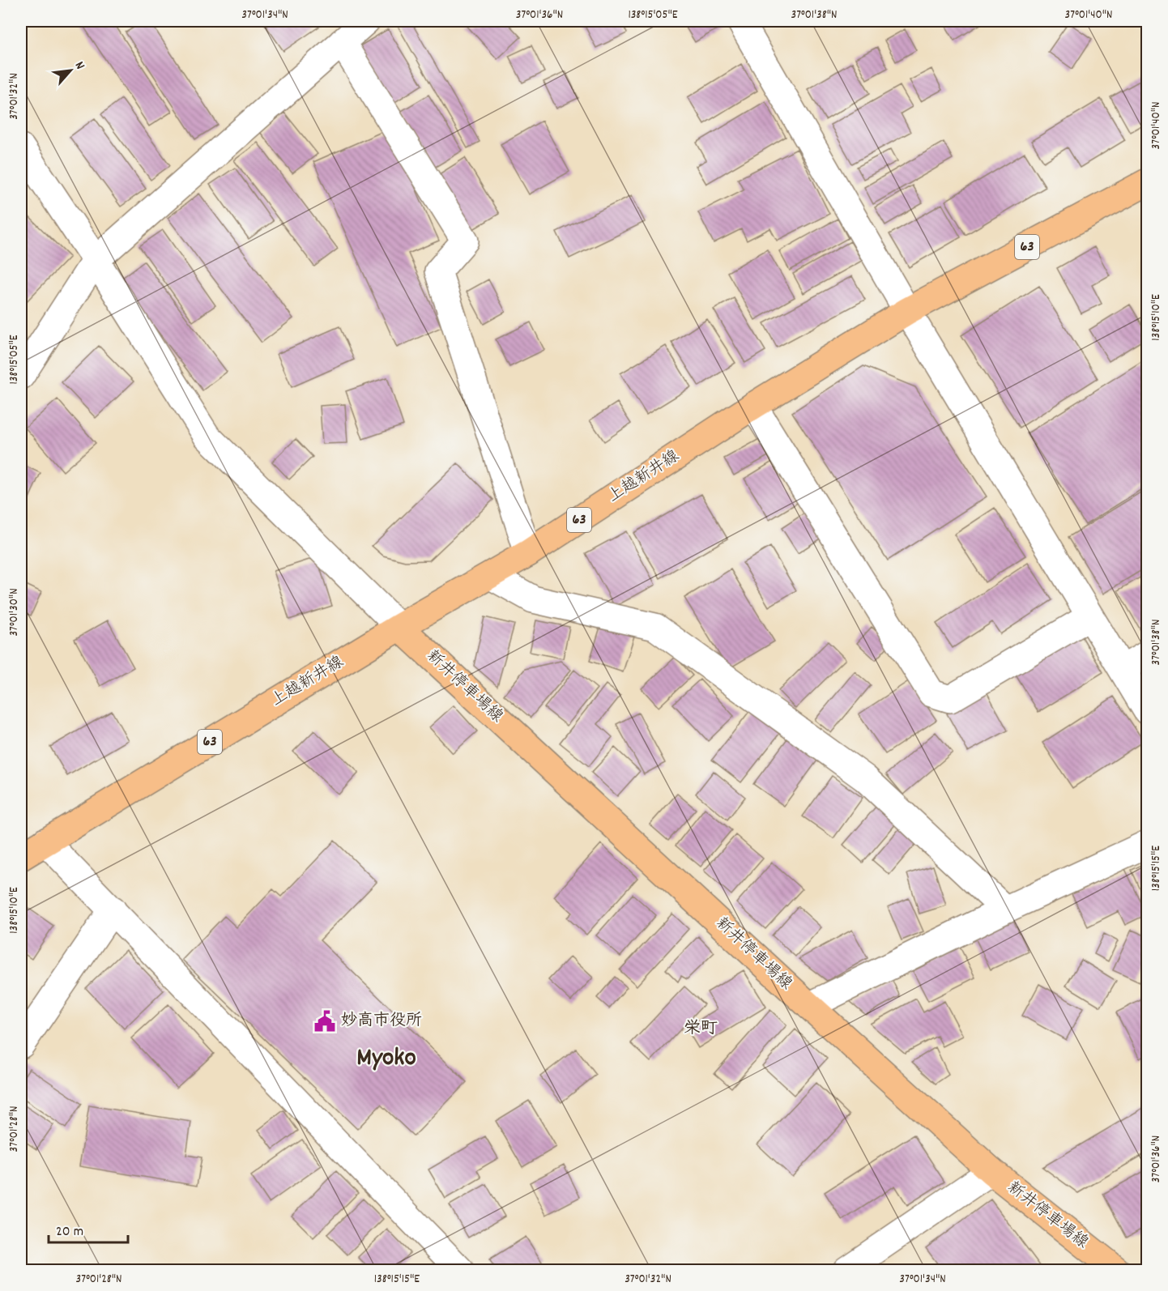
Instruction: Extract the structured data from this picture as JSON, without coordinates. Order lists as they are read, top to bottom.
{
  "streets": {
    "main road": ["63", "上越新井線", "新井停車場線"]
  },
  "crossings": [
    ["上越新井線", "新井停車場線"]
  ],
  "districts": ["栄町", "Myoko"],
  "places": {
    "public building": ["妙高市役所"]
  },
  "scale_bar": "20 m",
  "north": "top right",
  "coordinates": [
    "37°01'34\"N",
    "37°01'36\"N",
    "138°15'05\"E",
    "37°01'38\"N",
    "37°01'40\"N",
    "37°01'32\"N",
    "138°15'10\"E",
    "37°01'30\"N",
    "138°15'15\"E",
    "37°01'28\"N"
  ]
}
